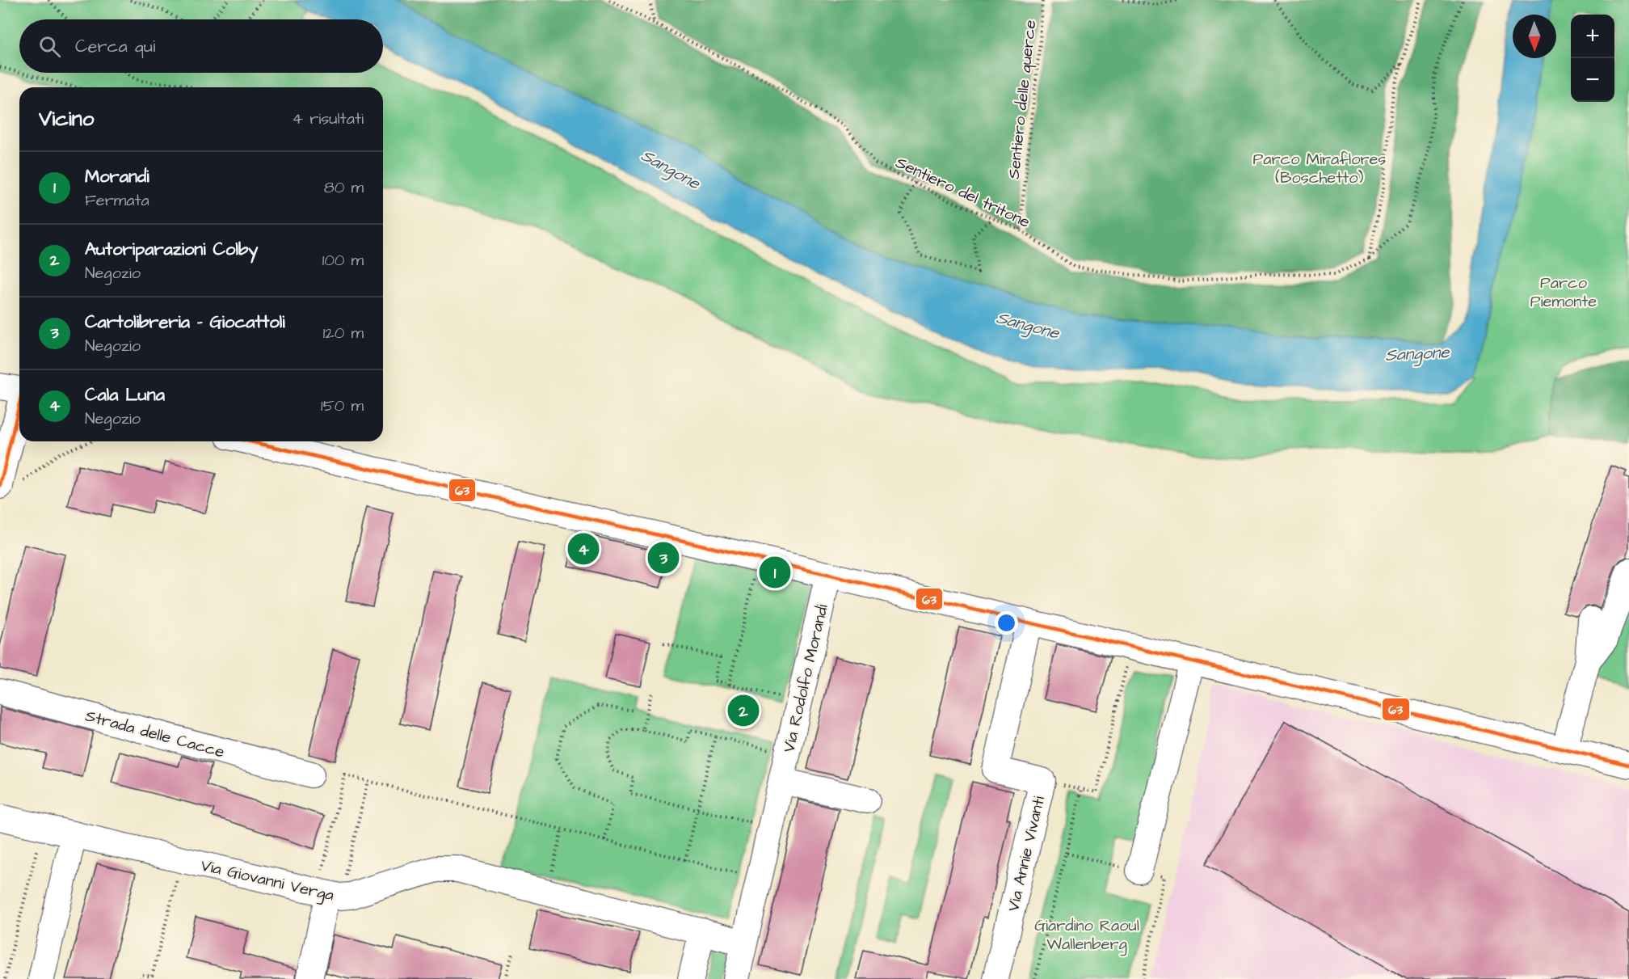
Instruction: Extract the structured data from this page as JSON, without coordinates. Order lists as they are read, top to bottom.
{
  "streets": {
    "street": [
      "Via Rodolfo Morandi",
      "Strada delle Cacce",
      "Via Annie Vivanti",
      "Via Giovanni Verga"
    ],
    "path": ["Sentiero delle querce", "Sentiero del tritone"]
  },
  "crossings": [
    ["Sentiero delle querce", "Sentiero del tritone"]
  ],
  "water": ["Sangone"],
  "parks": ["Parco Miraflores (Boschetto)", "Parco Piemonte", "Giardino Raoul Wallenberg"],
  "lines": ["transit line 63"],
  "north": "bottom",
  "page": {
    "map_buttons": ["+", "−"],
    "search": "Cerca qui",
    "heading": ["Vicino", "4 risultati"],
    "list": [
      {
        "mark": "1",
        "name": "Morandi",
        "note": "Fermata",
        "value": "80 m"
      },
      {
        "mark": "2",
        "name": "Autoriparazioni Colby",
        "note": "Negozio",
        "value": "100 m"
      },
      {
        "mark": "3",
        "name": "Cartolibreria - Giocattoli",
        "note": "Negozio",
        "value": "120 m"
      },
      {
        "mark": "4",
        "name": "Cala Luna",
        "note": "Negozio",
        "value": "150 m"
      }
    ],
    "pins": [
      "4",
      "3",
      "1",
      "2"
    ]
  }
}
